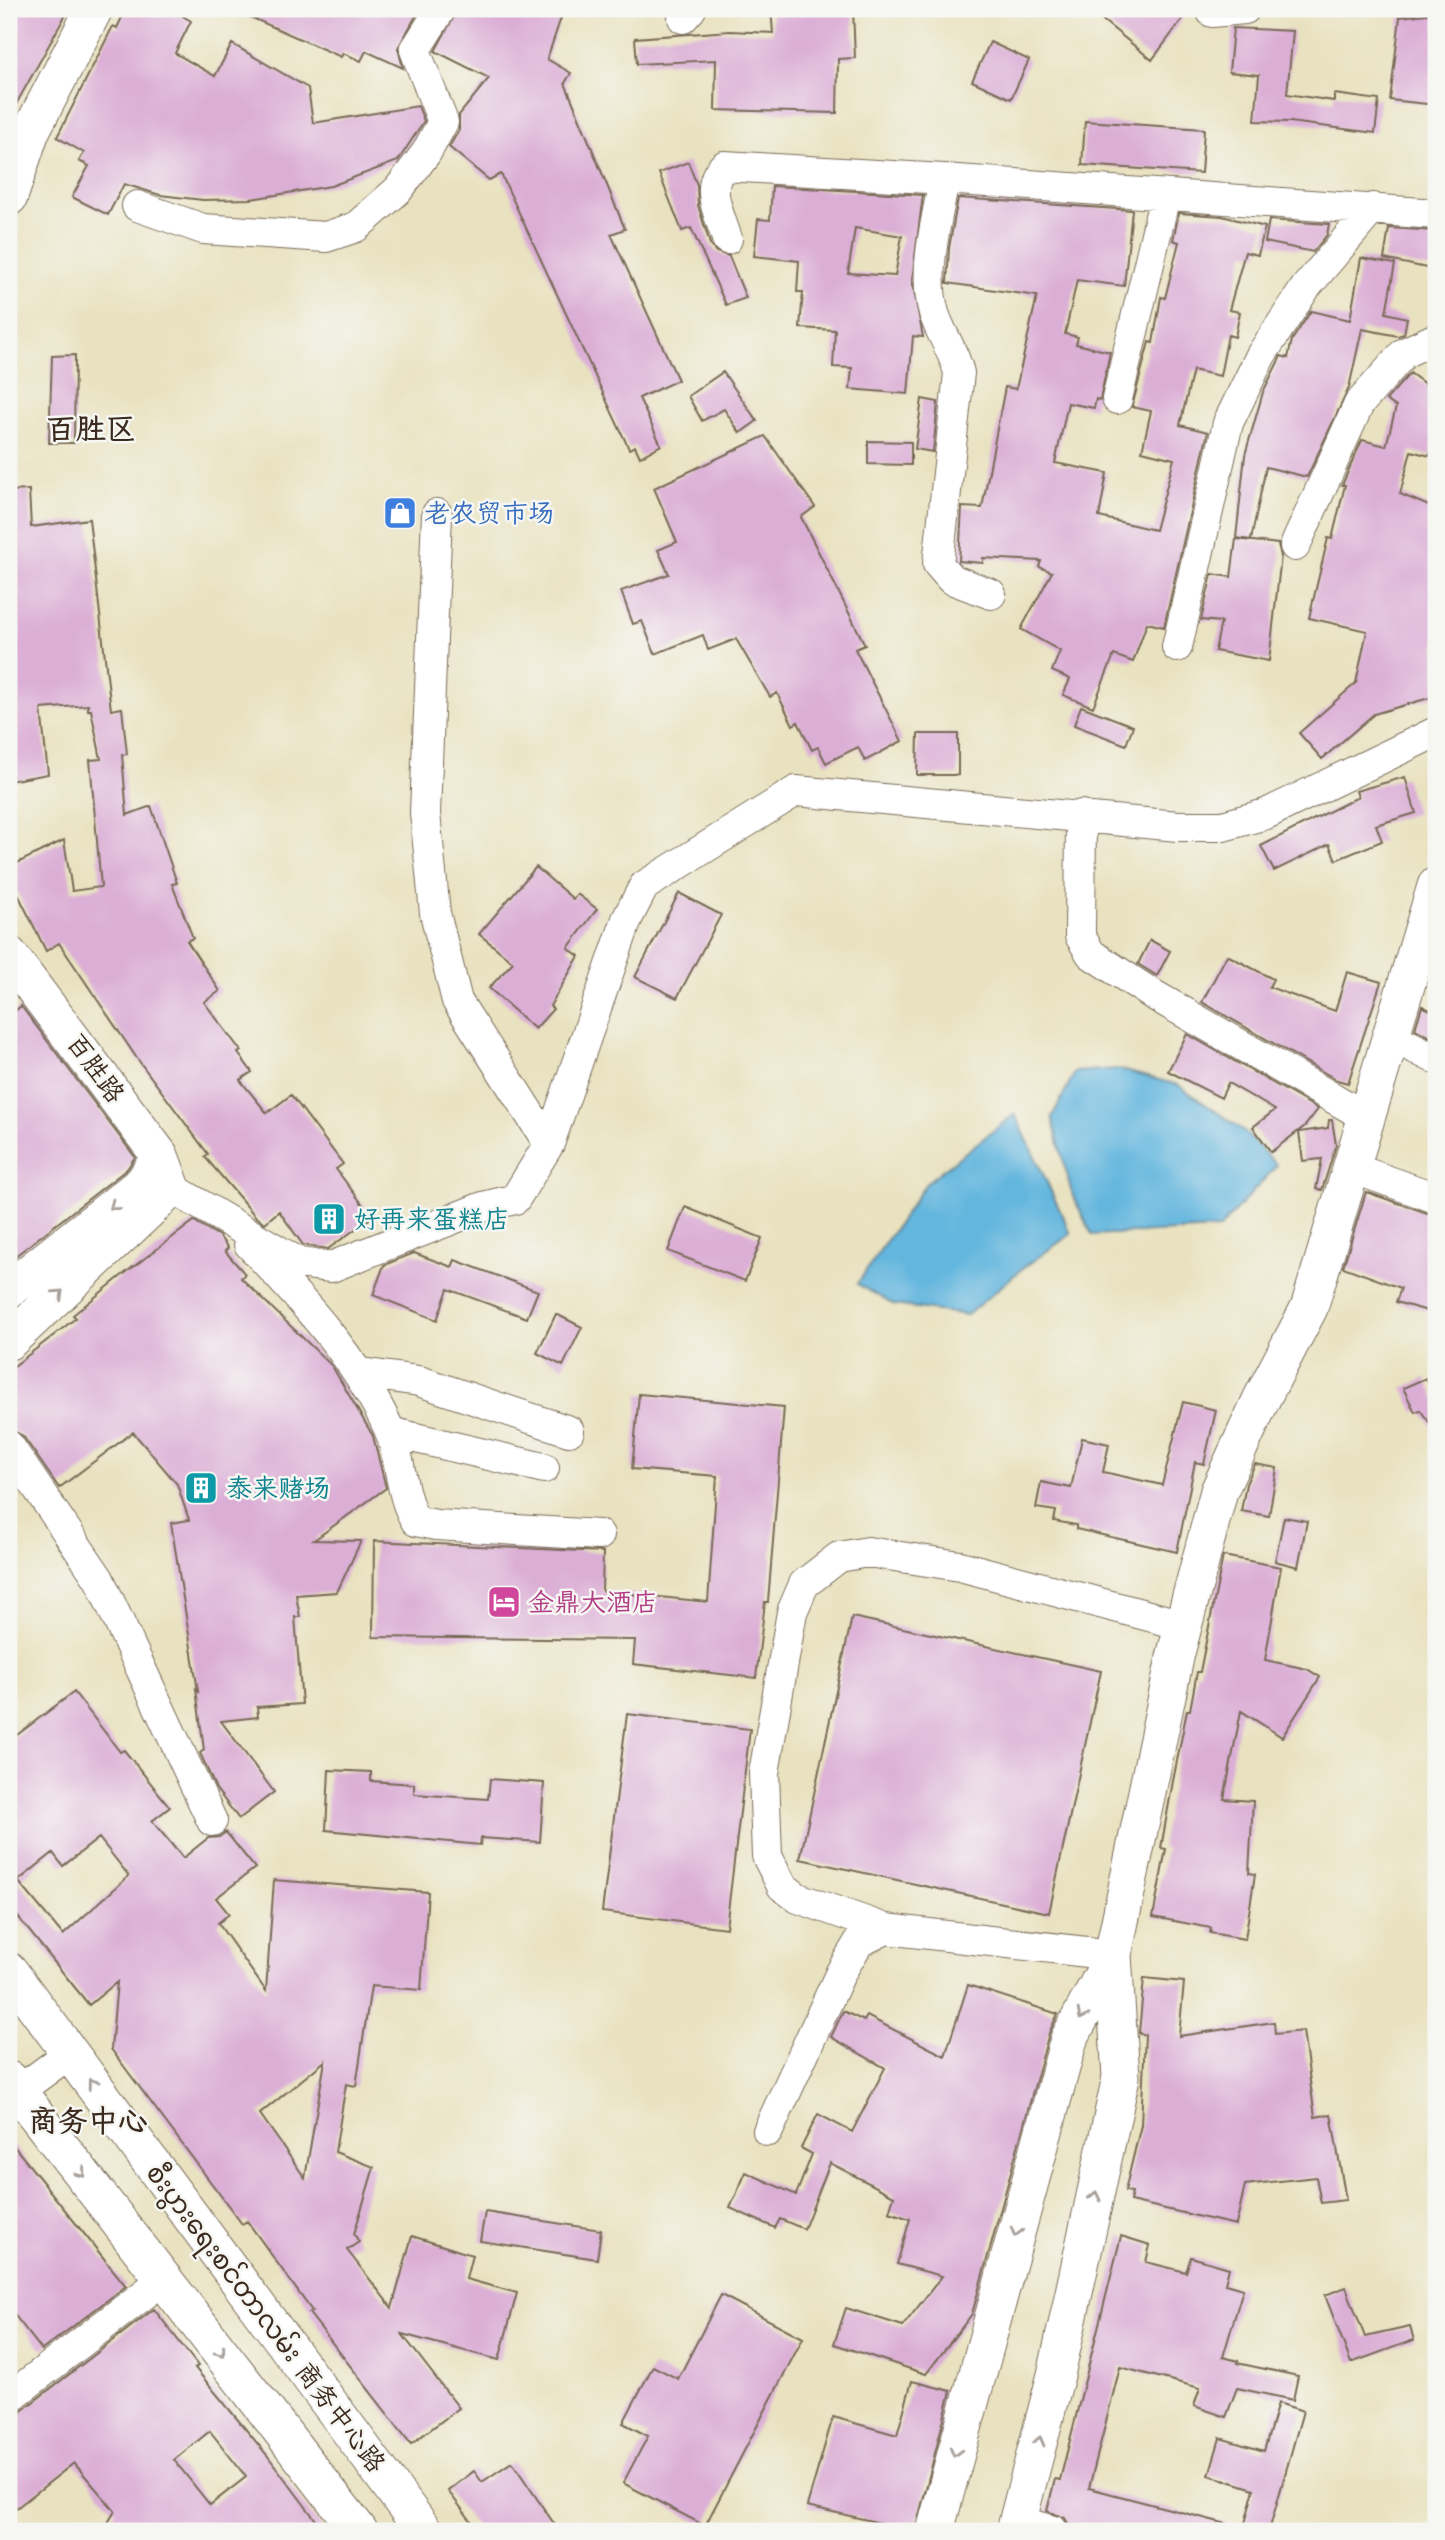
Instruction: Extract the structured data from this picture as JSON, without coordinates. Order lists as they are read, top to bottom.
{
  "streets": {
    "main road": ["百胜路", "စီးပွားရေးစင်တာလမ်း 商务中心路"]
  },
  "districts": ["百胜区", "商务中心"],
  "places": {
    "shop": ["老农贸市场"],
    "building": ["好再来蛋糕店", "泰来赌场"],
    "hotel": ["金鼎大酒店"]
  }
}
